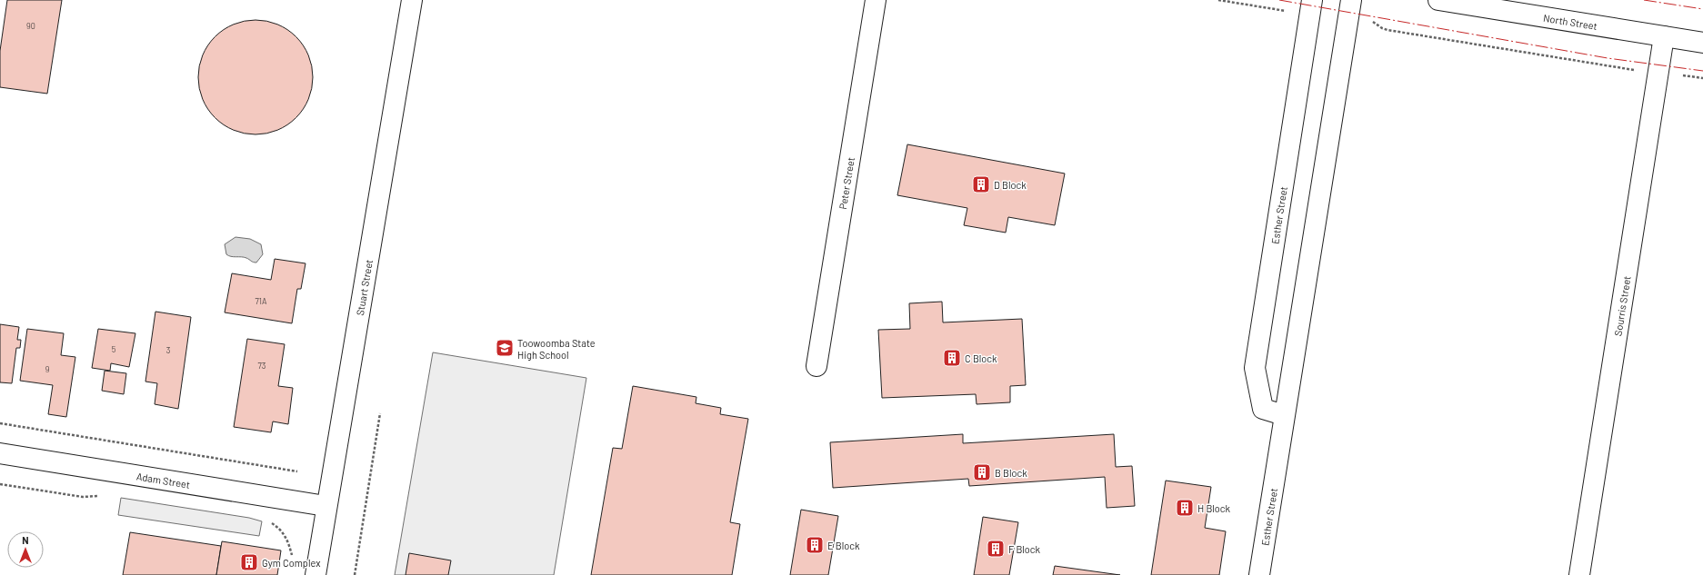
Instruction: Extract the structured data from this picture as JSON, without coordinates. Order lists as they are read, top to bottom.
{
  "streets": {
    "street": [
      "North Street",
      "Peter Street",
      "Esther Street",
      "Stuart Street",
      "Sourris Street",
      "Adam Street"
    ]
  },
  "crossings": [
    ["North Street", "Sourris Street"],
    ["Stuart Street", "Adam Street"]
  ],
  "places": {
    "building": [
      "D Block",
      "C Block",
      "B Block",
      "H Block",
      "E Block",
      "F Block",
      "Gym Complex"
    ],
    "school or university": ["Toowoomba State High School"]
  },
  "house_numbers": [
    "90",
    "71A",
    "5",
    "3",
    "73",
    "9"
  ],
  "north": "top"
}
